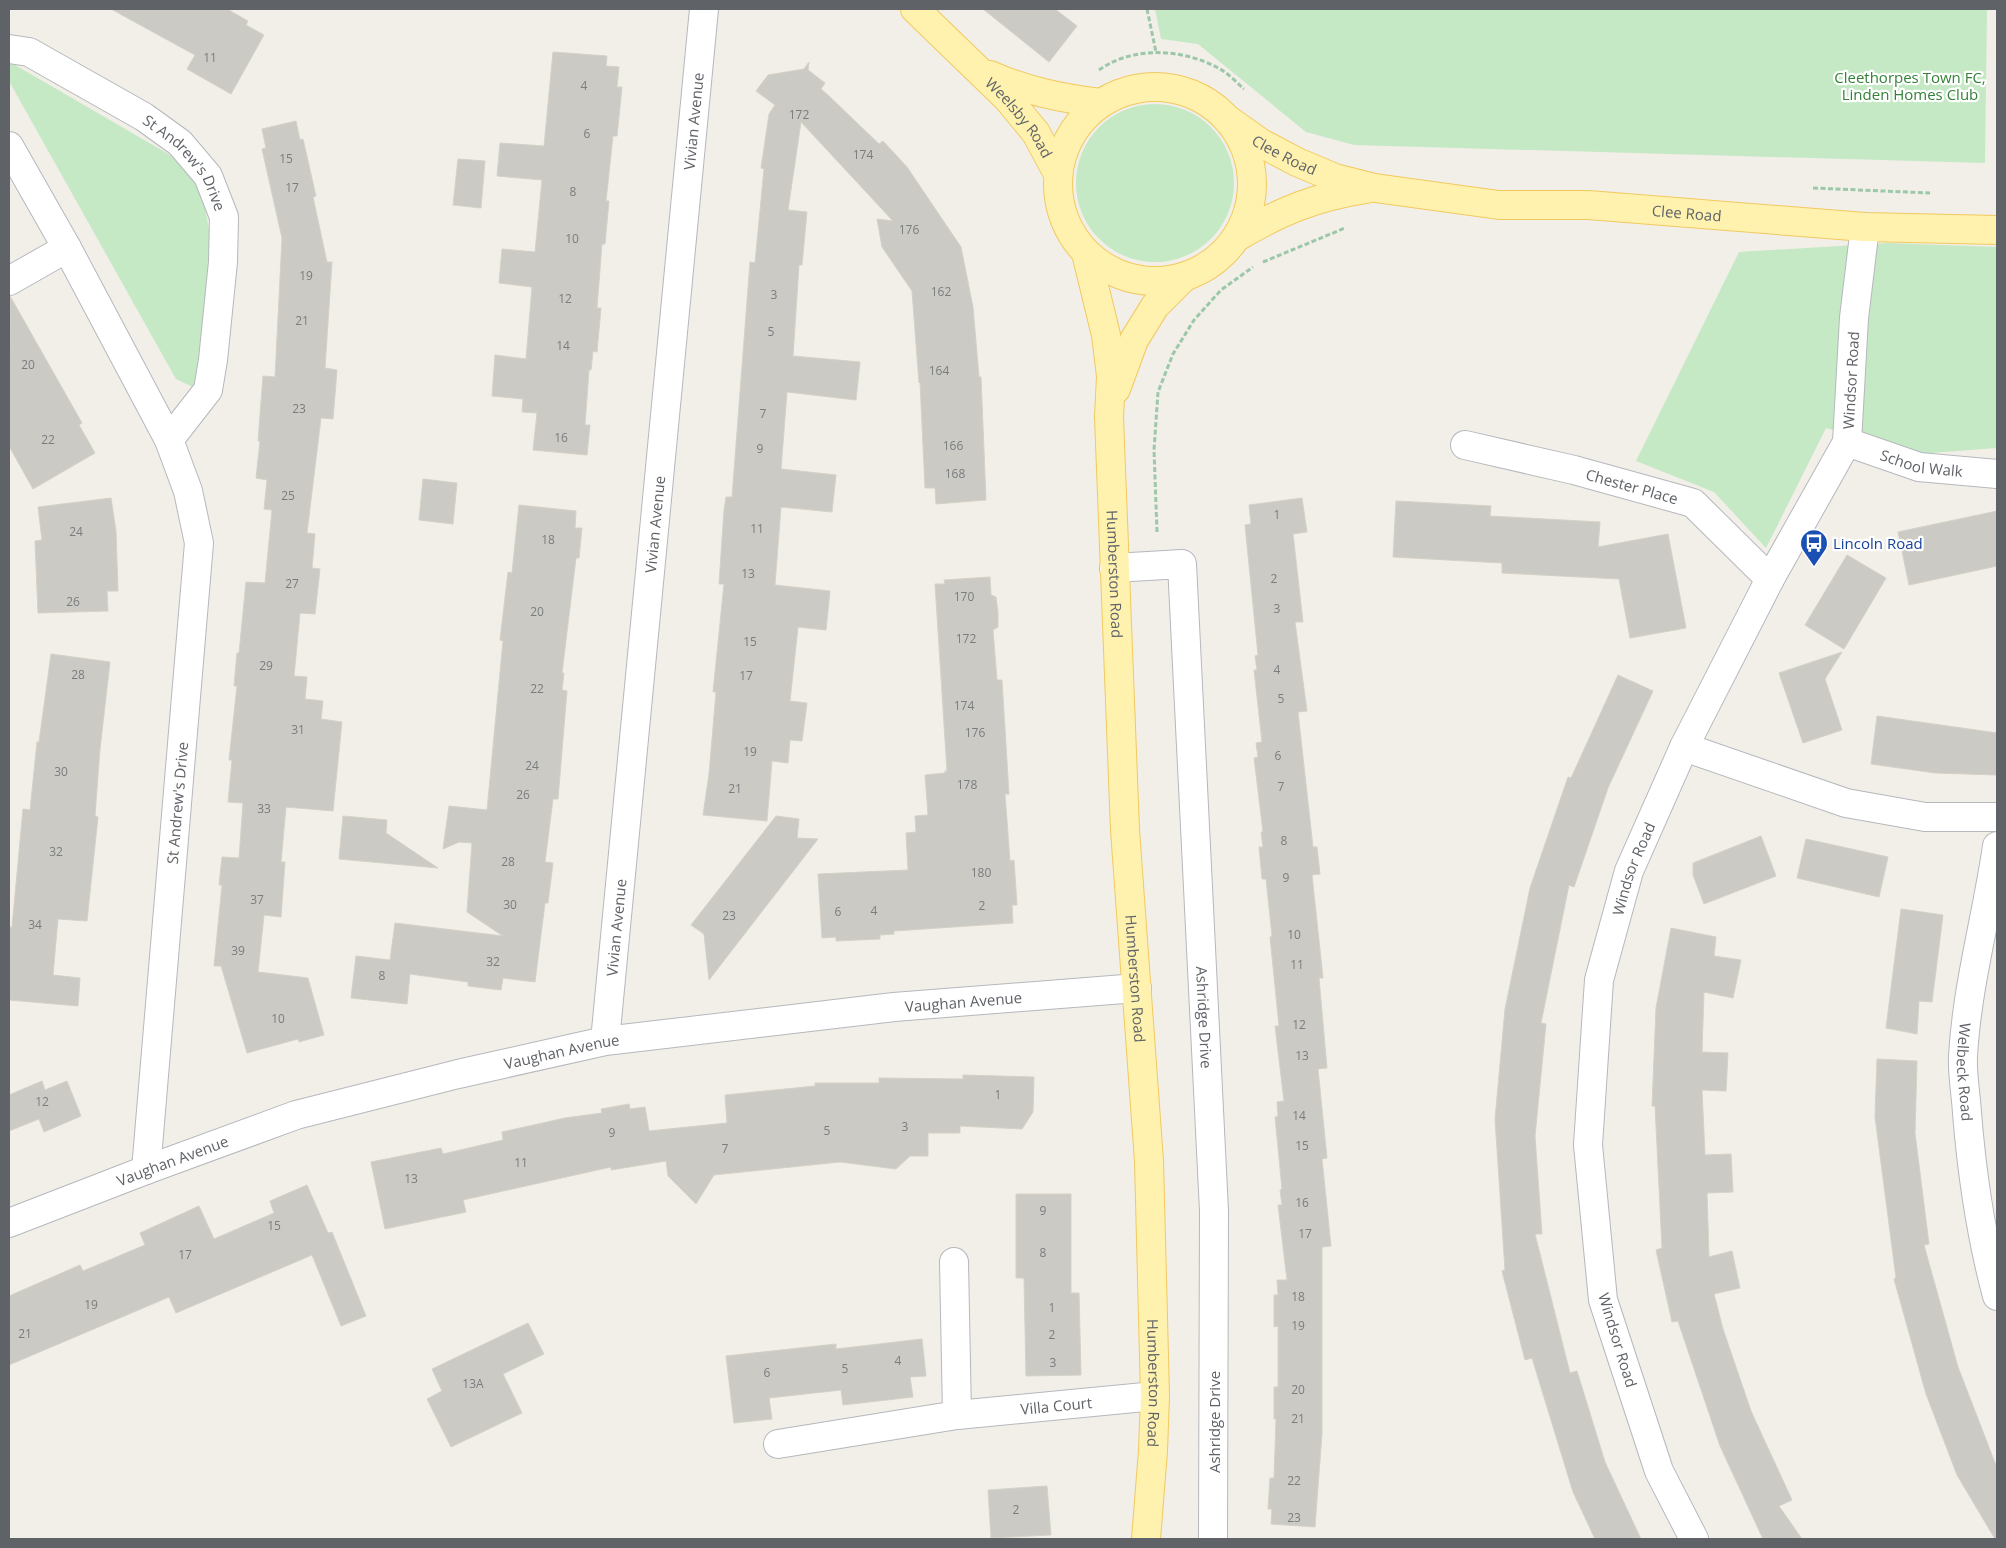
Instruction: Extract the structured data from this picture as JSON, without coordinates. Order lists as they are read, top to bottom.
{
  "streets": {
    "main road": ["Weelsby Road", "Clee Road", "Humberston Road"],
    "street": [
      "Vivian Avenue",
      "St Andrew's Drive",
      "Windsor Road",
      "School Walk",
      "Chester Place",
      "Vaughan Avenue",
      "Ashridge Drive",
      "Welbeck Road",
      "Villa Court"
    ]
  },
  "crossings": [
    ["Vivian Avenue", "Vaughan Avenue"],
    ["Clee Road", "Windsor Road"],
    ["St Andrew's Drive", "Vaughan Avenue"],
    ["Windsor Road", "School Walk"],
    ["Windsor Road", "Chester Place"],
    ["Humberston Road", "Vaughan Avenue"],
    ["Humberston Road", "Ashridge Drive"],
    ["Humberston Road", "Villa Court"]
  ],
  "parks": ["Cleethorpes Town FC, Linden Homes Club"],
  "places": {
    "bus stop": ["Lincoln Road"]
  },
  "house_numbers": [
    "11",
    "4",
    "172",
    "6",
    "174",
    "15",
    "17",
    "8",
    "176",
    "10",
    "19",
    "162",
    "3",
    "12",
    "21",
    "5",
    "14",
    "20",
    "164",
    "23",
    "7",
    "16",
    "22",
    "166",
    "9",
    "168",
    "25",
    "1",
    "11",
    "24",
    "18",
    "13",
    "2",
    "27",
    "170",
    "26",
    "3",
    "20",
    "172",
    "15",
    "29",
    "4",
    "28",
    "17",
    "22",
    "5",
    "174",
    "31",
    "176",
    "19",
    "6",
    "24",
    "30",
    "178",
    "7",
    "21",
    "26",
    "33",
    "8",
    "32",
    "28",
    "180",
    "9",
    "37",
    "30",
    "2",
    "4",
    "6",
    "23",
    "34",
    "10",
    "39",
    "32",
    "11",
    "8",
    "10",
    "12",
    "13",
    "1",
    "12",
    "14",
    "3",
    "5",
    "9",
    "15",
    "7",
    "11",
    "13",
    "16",
    "9",
    "15",
    "17",
    "8",
    "17",
    "18",
    "19",
    "1",
    "19",
    "21",
    "2",
    "4",
    "3",
    "5",
    "6",
    "13A",
    "20",
    "21",
    "22",
    "2",
    "23"
  ]
}
